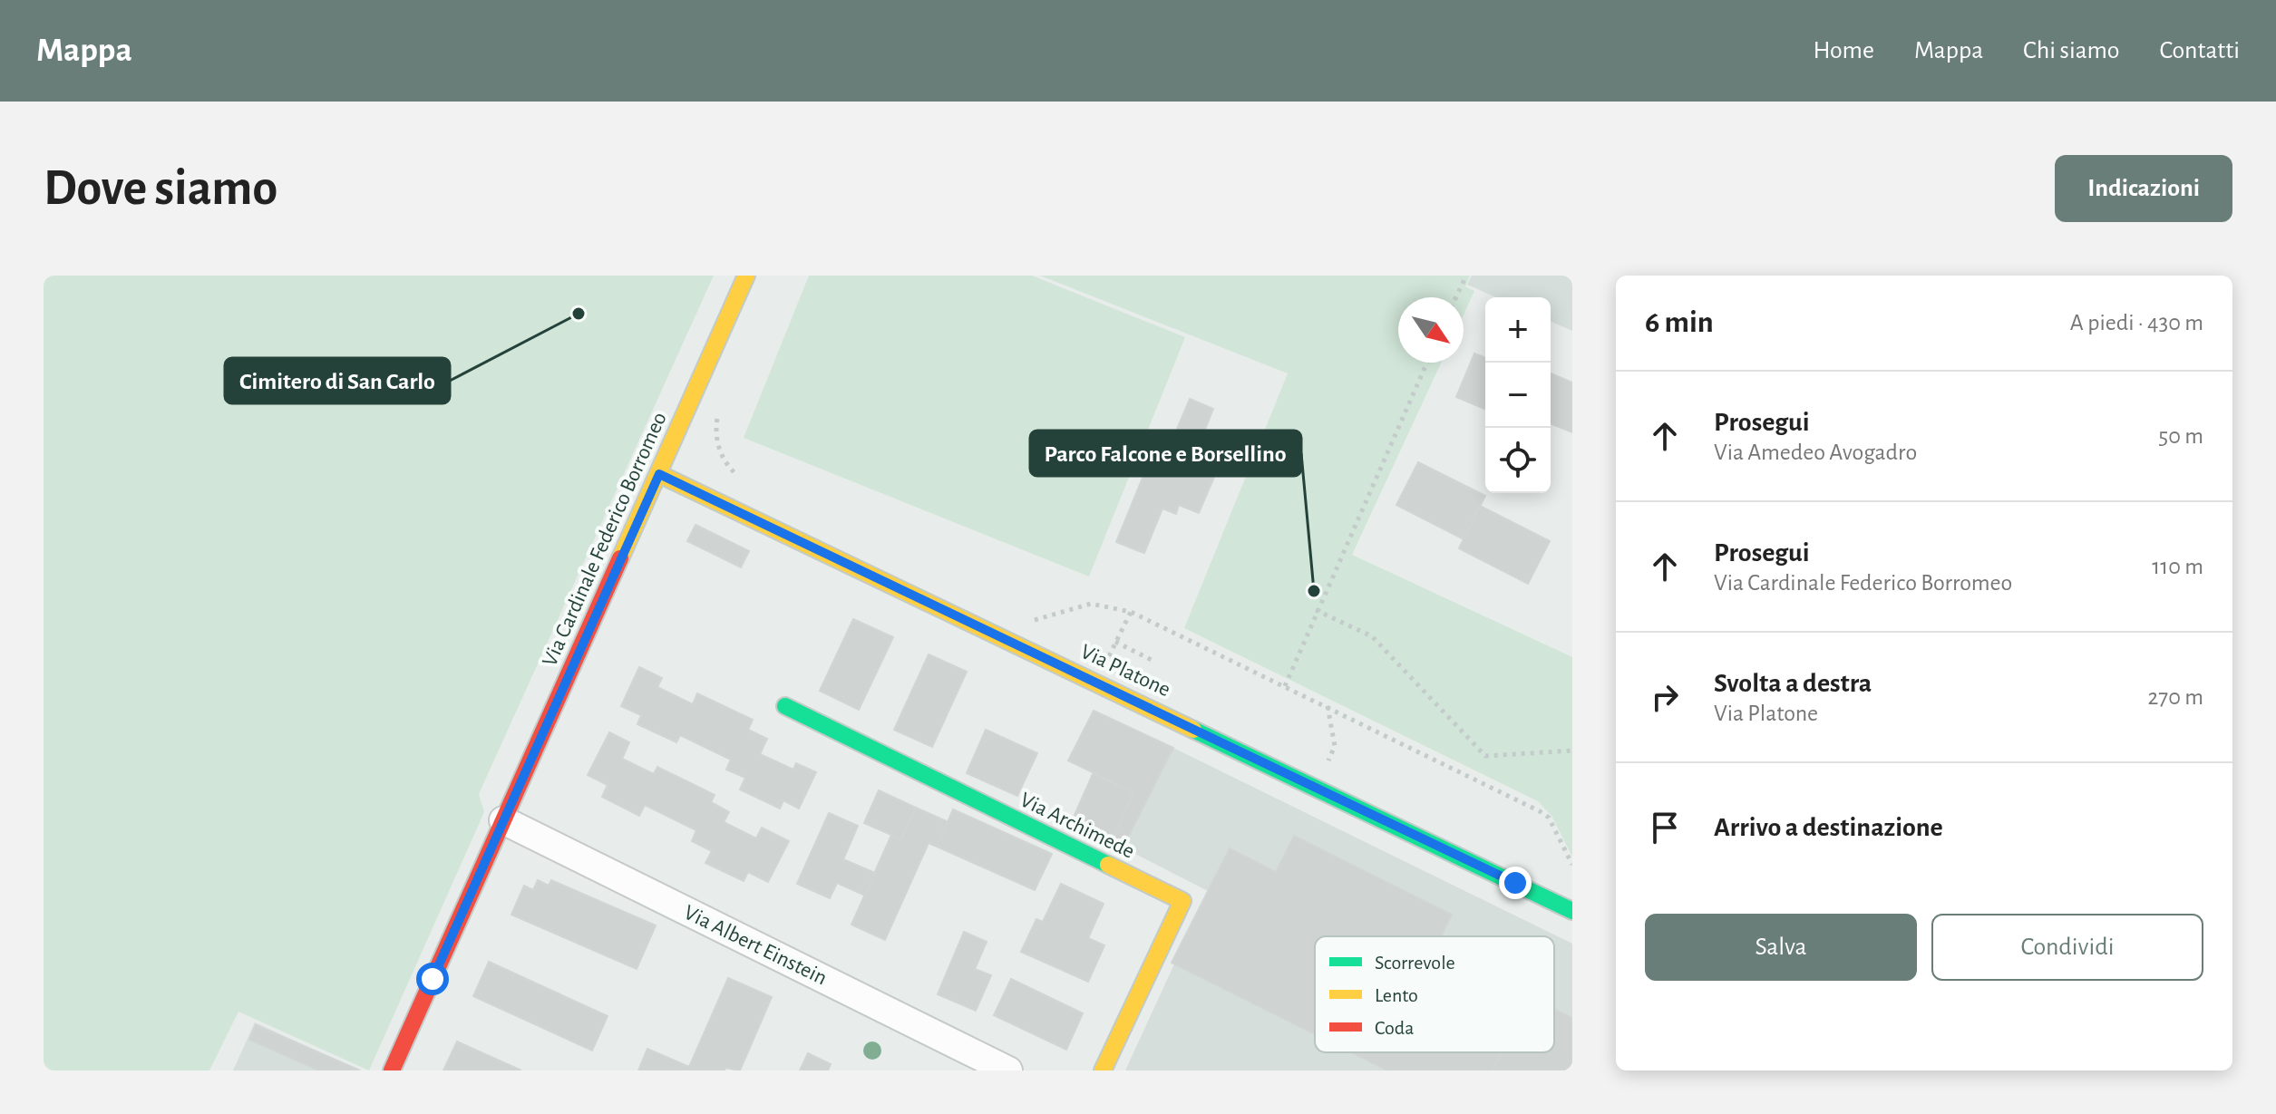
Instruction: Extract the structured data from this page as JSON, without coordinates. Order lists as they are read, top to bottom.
{
  "streets": {
    "street": [
      "Via Cardinale Federico Borromeo",
      "Via Platone",
      "Via Archimede",
      "Via Albert Einstein"
    ]
  },
  "crossings": [
    ["Via Cardinale Federico Borromeo", "Via Platone"],
    ["Via Cardinale Federico Borromeo", "Via Albert Einstein"]
  ],
  "places": ["Cimitero di San Carlo", "Parco Falcone e Borsellino"],
  "legend": ["Scorrevole", "Lento", "Coda"],
  "north": "bottom right",
  "page": {
    "header": "Mappa",
    "nav": [
      "Home",
      "Mappa",
      "Chi siamo",
      "Contatti"
    ],
    "buttons": [
      "Indicazioni",
      ["Salva", "Condividi"]
    ],
    "title": "Dove siamo",
    "heading": ["6 min", "A piedi · 430 m"],
    "map_buttons": ["+", "−"],
    "list": [
      ["Prosegui", "Via Amedeo Avogadro", "50 m"],
      ["Prosegui", "Via Cardinale Federico Borromeo", "110 m"],
      ["Svolta a destra", "Via Platone", "270 m"],
      "Arrivo a destinazione"
    ]
  }
}
